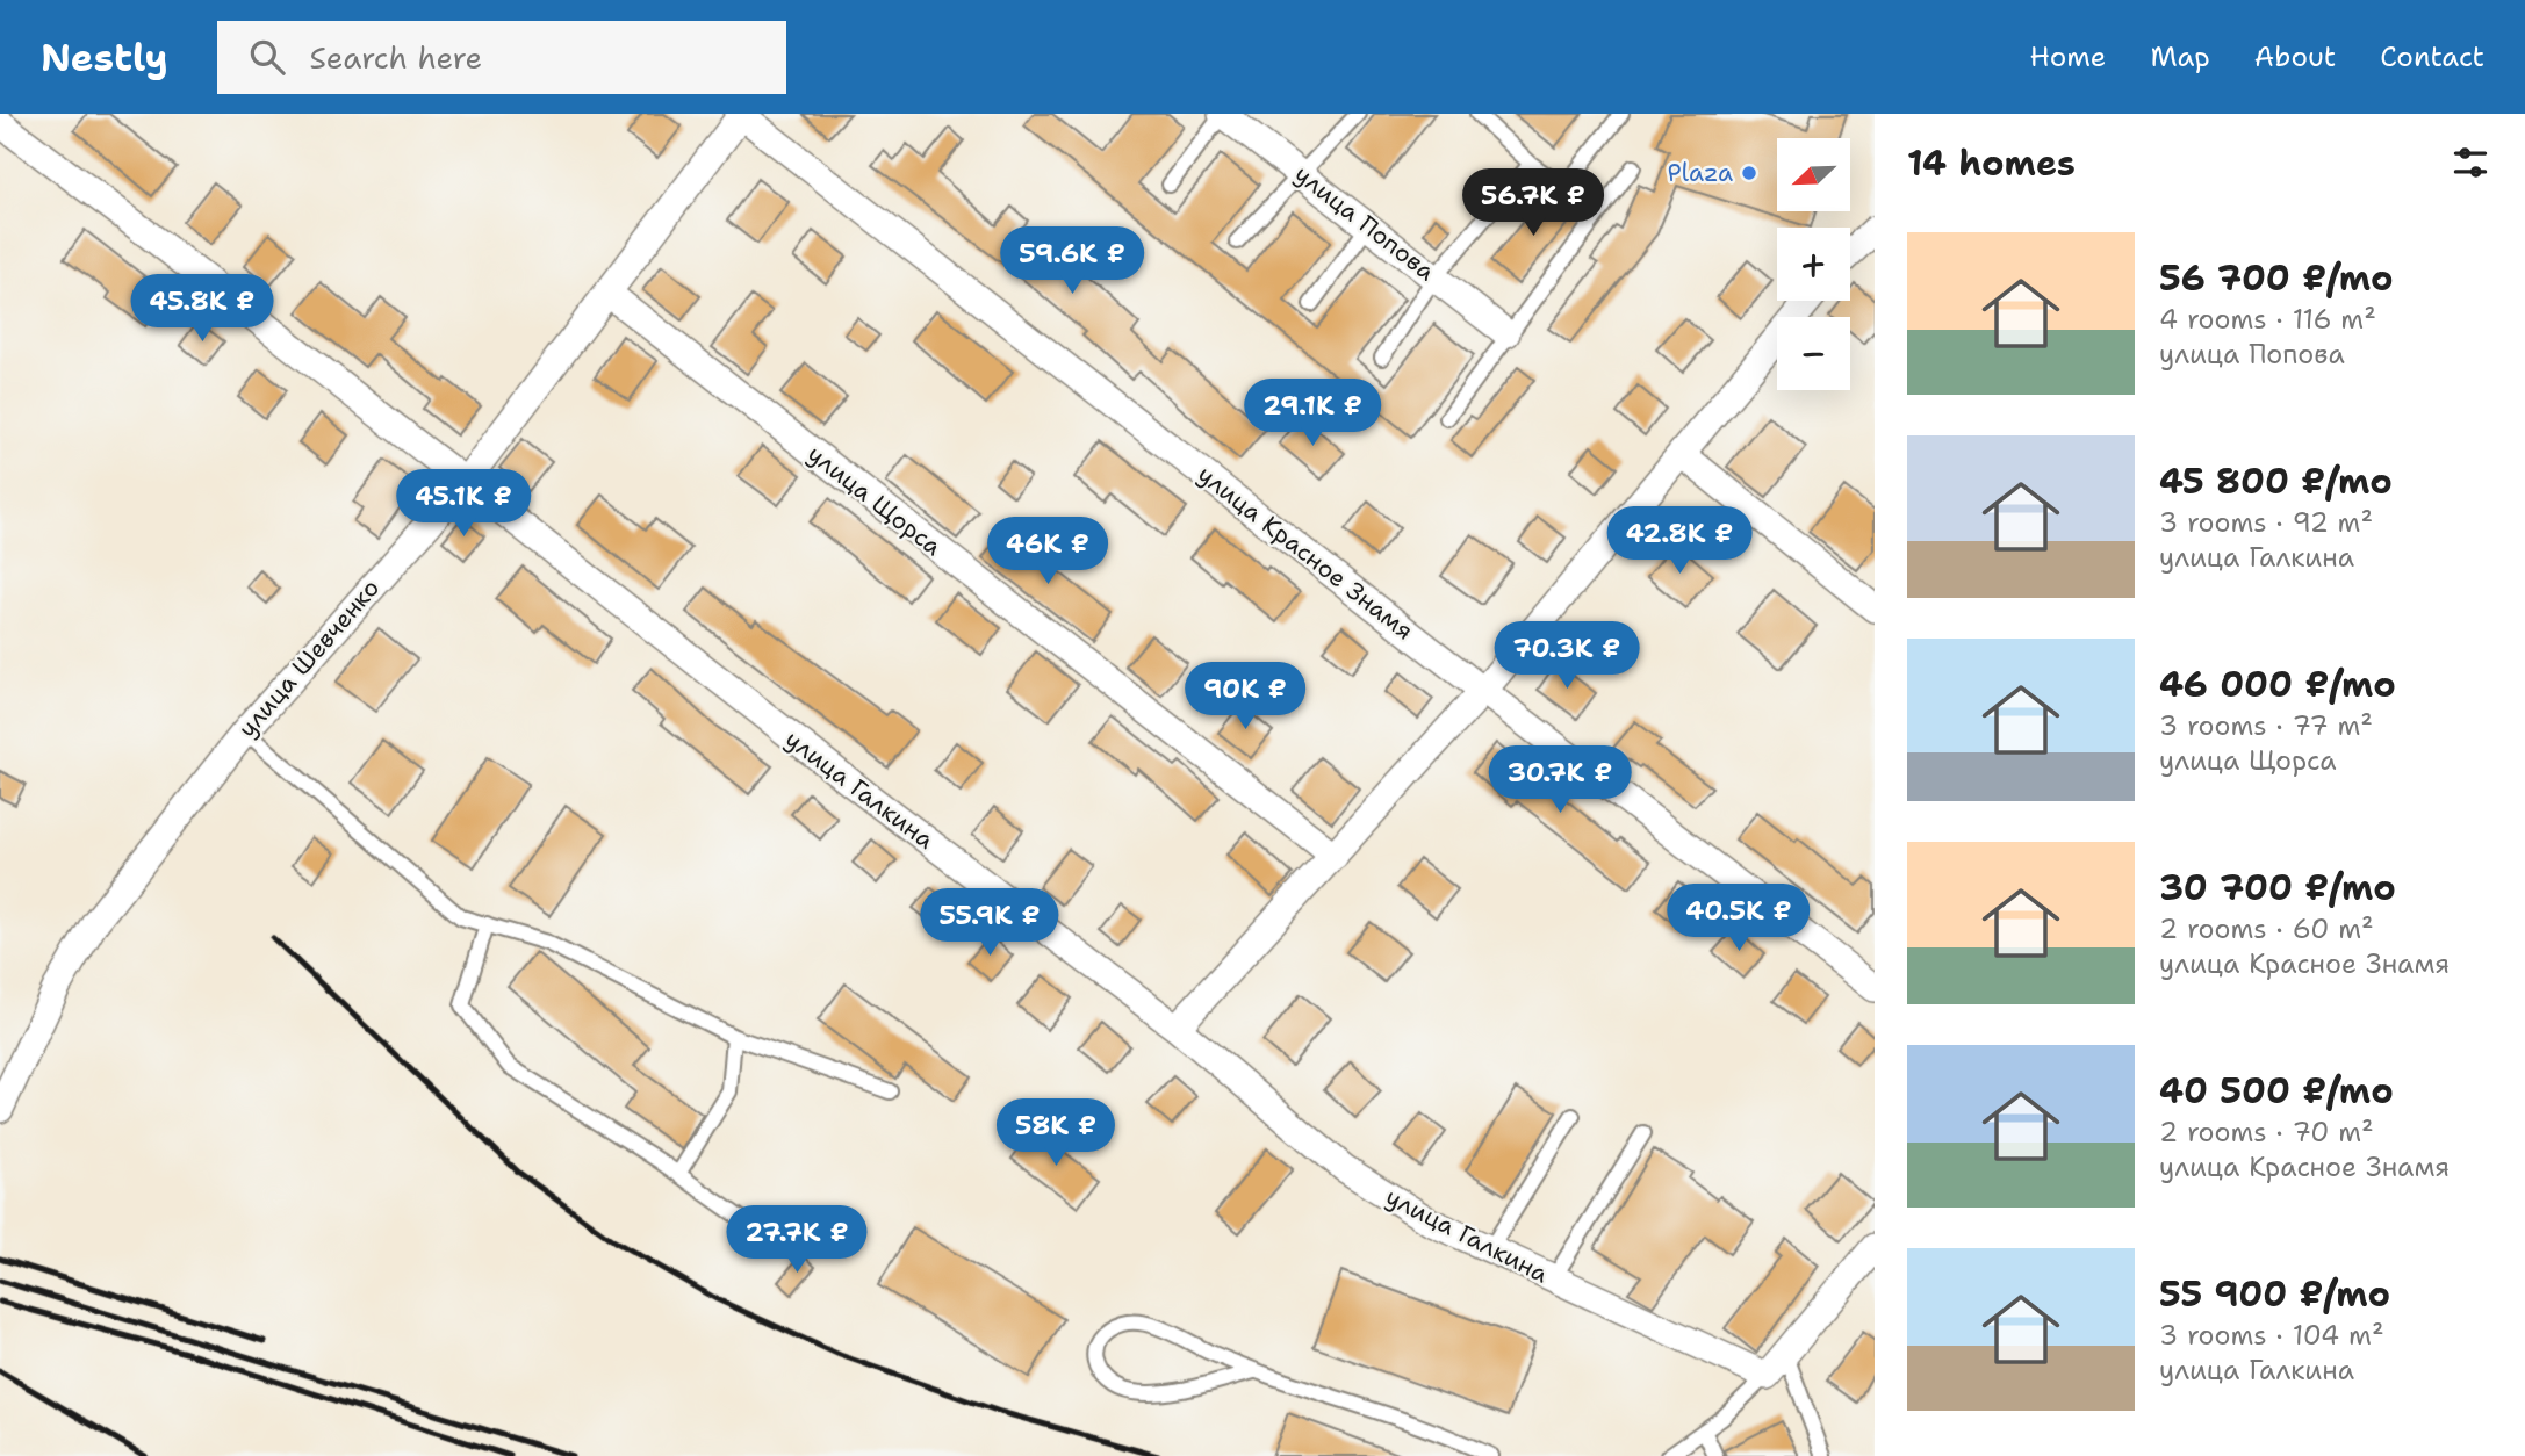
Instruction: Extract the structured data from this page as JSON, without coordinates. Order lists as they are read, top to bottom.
{
  "streets": {
    "street": [
      "улица Попова",
      "улица Щорса",
      "улица Красное Знамя",
      "улица Шевченко",
      "улица Галкина"
    ]
  },
  "crossings": [
    ["улица Щорса", "улица Шевченко"],
    ["улица Красное Знамя", "улица Шевченко"],
    ["улица Шевченко", "улица Галкина"]
  ],
  "places": ["Plaza"],
  "north": "bottom left",
  "page": {
    "header": "Nestly",
    "search": "Search here",
    "nav": [
      "Home",
      "Map",
      "About",
      "Contact"
    ],
    "heading": "14 homes",
    "map_buttons": ["+", "−"],
    "price": [
      "56.7K ₽",
      "59.6K ₽",
      "45.8K ₽",
      "29.1K ₽",
      "45.1K ₽",
      "42.8K ₽",
      "46K ₽",
      "70.3K ₽",
      "90K ₽",
      "30.7K ₽",
      "40.5K ₽",
      "55.9K ₽",
      "58K ₽",
      "27.7K ₽"
    ],
    "list": [
      {
        "name": "56 700 ₽/mo",
        "note": "4 rooms · 116 m² · улица Попова"
      },
      {
        "name": "45 800 ₽/mo",
        "note": "3 rooms · 92 m² · улица Галкина"
      },
      {
        "name": "46 000 ₽/mo",
        "note": "3 rooms · 77 m² · улица Щорса"
      },
      {
        "name": "30 700 ₽/mo",
        "note": "2 rooms · 60 m² · улица Красное Знамя"
      },
      {
        "name": "40 500 ₽/mo",
        "note": "2 rooms · 70 m² · улица Красное Знамя"
      },
      {
        "name": "55 900 ₽/mo",
        "note": "3 rooms · 104 m² · улица Галкина"
      }
    ]
  }
}
